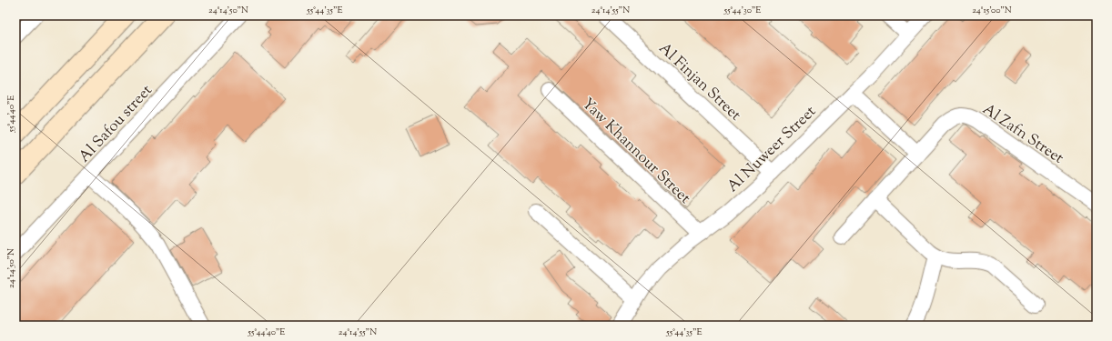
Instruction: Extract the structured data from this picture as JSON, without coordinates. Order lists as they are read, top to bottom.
{
  "streets": {
    "street": [
      "Al Finjan Street",
      "Al Safou street",
      "Al Zafn Street",
      "Al Nuweer Street",
      "Yaw Khannour Street"
    ]
  },
  "crossings": [
    ["Al Finjan Street", "Al Nuweer Street"],
    ["Al Nuweer Street", "Yaw Khannour Street"]
  ],
  "coordinates": [
    "24°14'50\"N",
    "55°44'35\"E",
    "24°14'55\"N",
    "55°44'30\"E",
    "24°15'00\"N",
    "55°44'40\"E"
  ]
}
